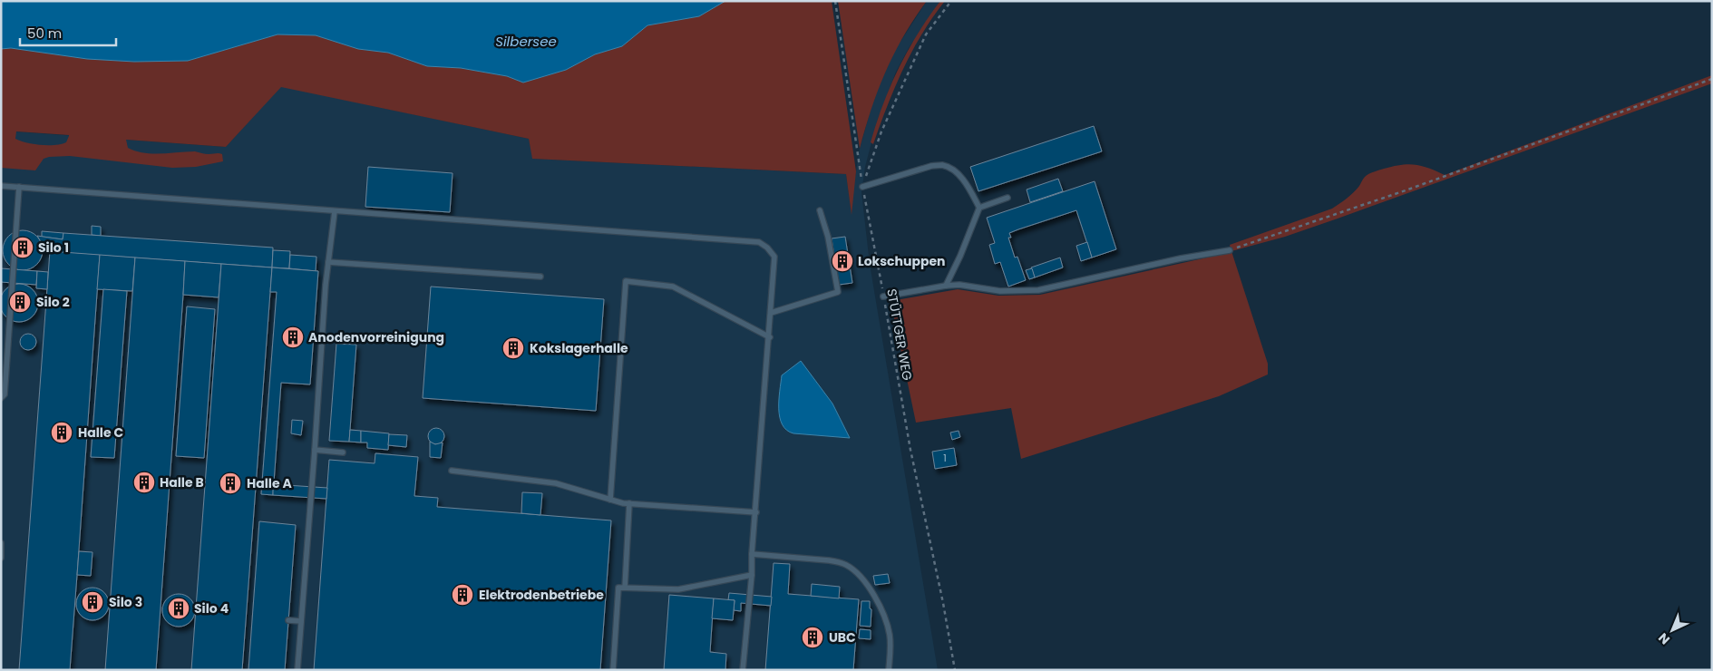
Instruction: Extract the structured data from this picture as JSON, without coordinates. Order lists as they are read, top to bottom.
{
  "streets": {
    "path": ["STÜTTGER WEG"]
  },
  "water": ["Silbersee"],
  "places": {
    "building": [
      "Silo 1",
      "Lokschuppen",
      "Silo 2",
      "Anodenvorreinigung",
      "Kokslagerhalle",
      "Halle C",
      "Halle B",
      "Halle A",
      "Elektrodenbetriebe",
      "Silo 3",
      "Silo 4",
      "UBC"
    ]
  },
  "house_numbers": ["1"],
  "scale_bar": "50 m",
  "north": "bottom left"
}
